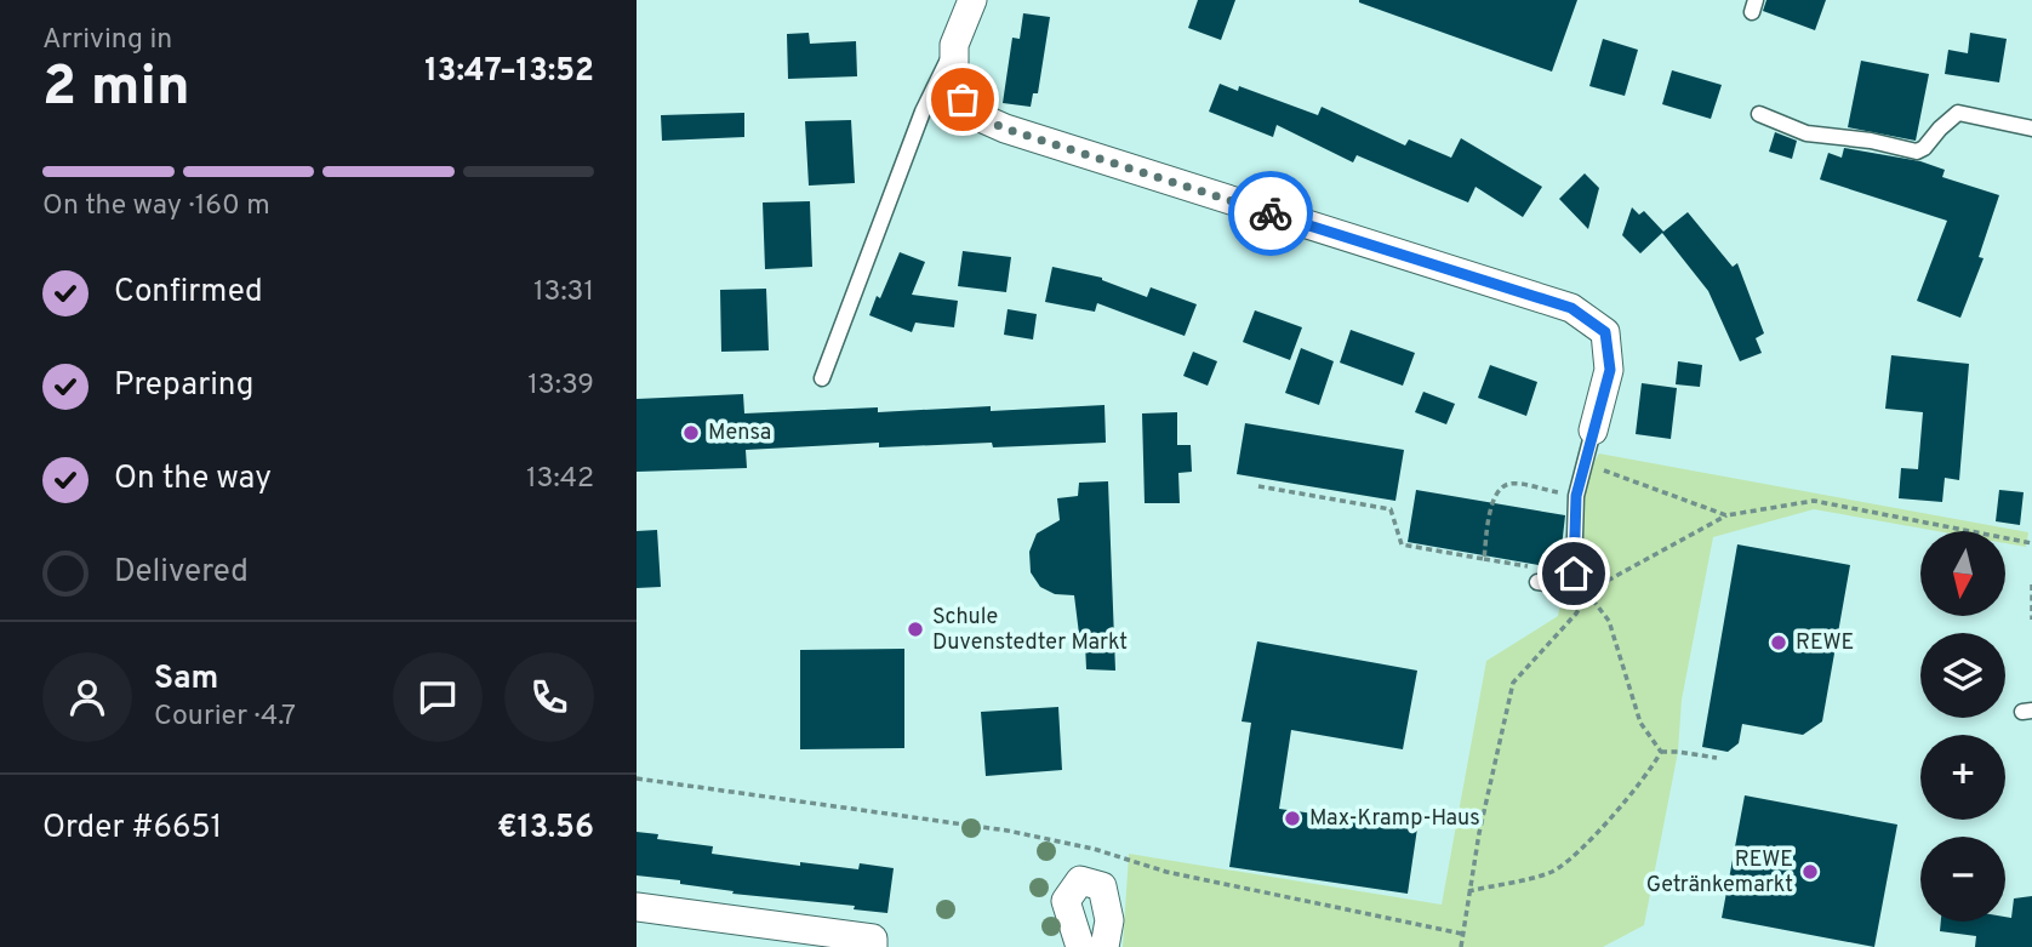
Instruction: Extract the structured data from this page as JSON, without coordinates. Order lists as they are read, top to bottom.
{
  "places": [
    "Mensa",
    "Schule Duvenstedter Markt",
    "REWE",
    "Max-Kramp-Haus",
    "REWE Getränkemarkt"
  ],
  "north": "bottom",
  "page": {
    "heading": ["2 min", "Arriving in", "13:47–13:52"],
    "panel": [
      "Sam",
      "Courier · 4.7",
      "Order #6651",
      "€13.56"
    ],
    "bar": "On the way · 160 m",
    "list": [
      ["Confirmed", "13:31"],
      ["Preparing", "13:39"],
      ["On the way", "13:42"],
      "Delivered"
    ],
    "map_buttons": ["+", "−"]
  }
}
